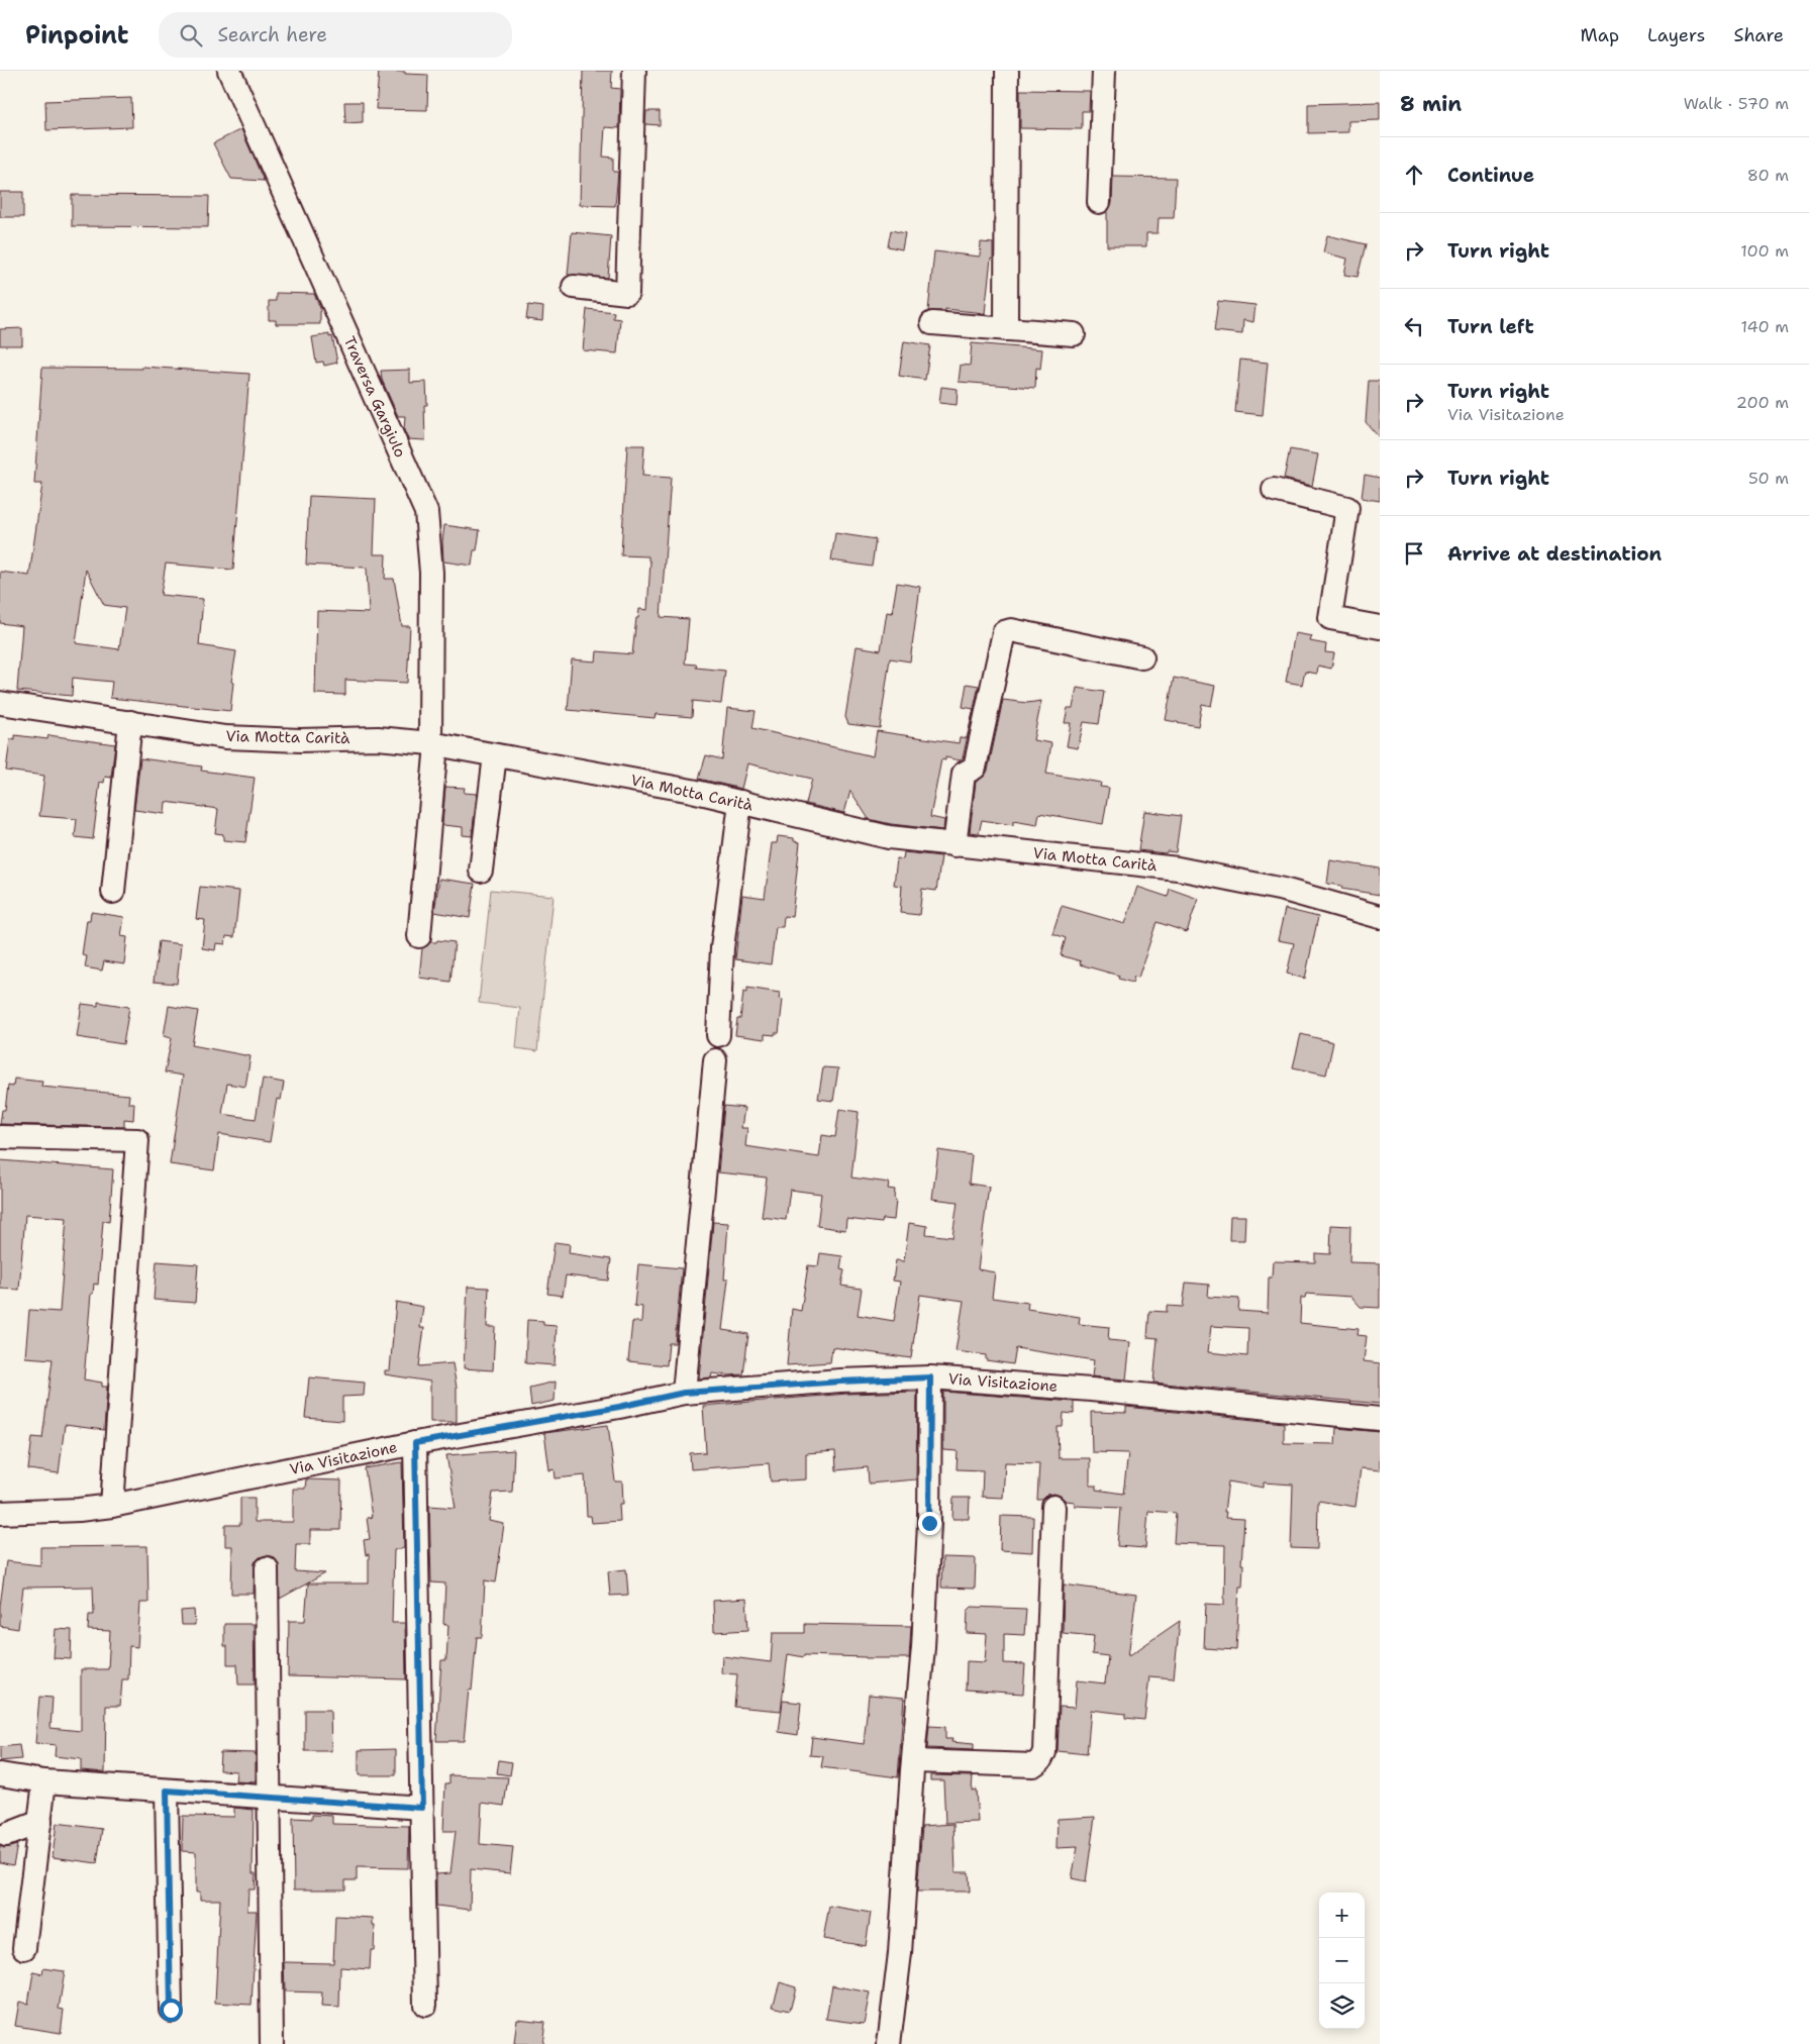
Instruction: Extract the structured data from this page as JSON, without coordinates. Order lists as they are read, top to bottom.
{
  "streets": {
    "street": ["Traversa Gargiulo", "Via Motta Carità", "Via Visitazione"]
  },
  "crossings": [
    ["Traversa Gargiulo", "Via Motta Carità"]
  ],
  "page": {
    "header": "Pinpoint",
    "search": "Search here",
    "nav": ["Map", "Layers", "Share"],
    "heading": ["8 min", "Walk · 570 m"],
    "list": [
      ["Continue", "80 m"],
      ["Turn right", "100 m"],
      ["Turn left", "140 m"],
      ["Turn right", "Via Visitazione", "200 m"],
      ["Turn right", "50 m"],
      "Arrive at destination"
    ],
    "map_buttons": ["+", "−"]
  }
}
